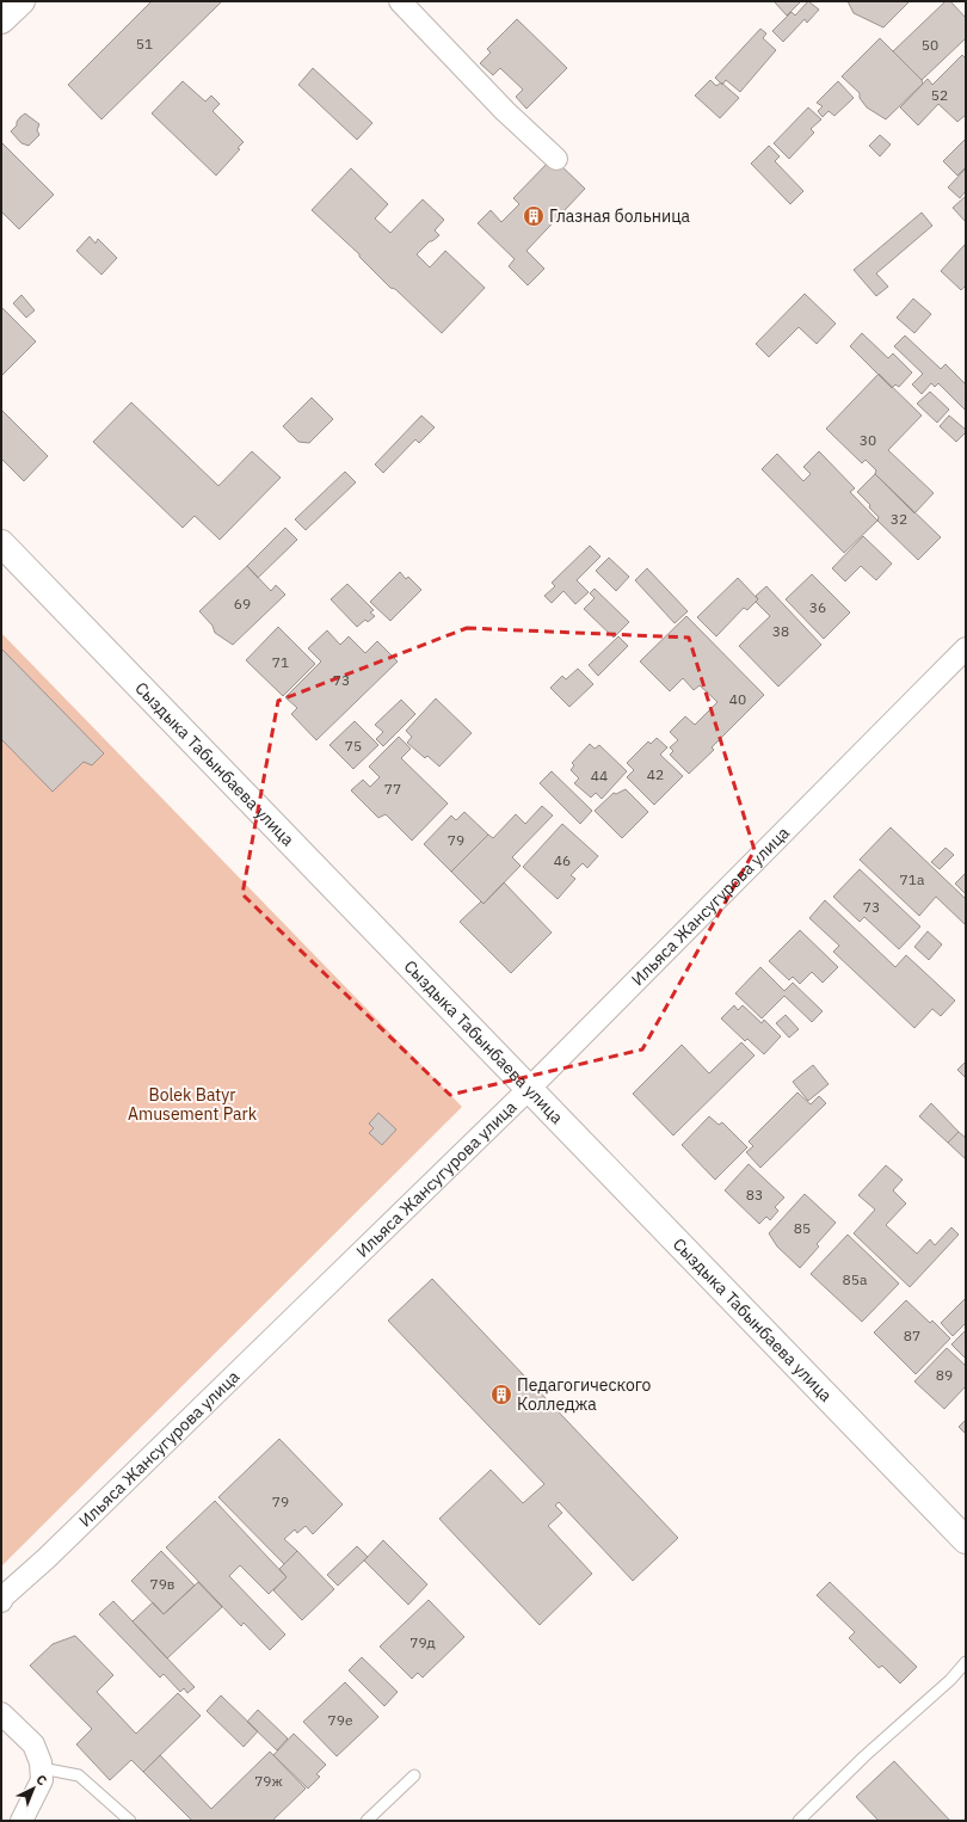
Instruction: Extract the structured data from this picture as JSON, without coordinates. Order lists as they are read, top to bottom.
{
  "streets": {
    "street": ["Сыздыка Табынбаева улица", "Ильяса Жансугурова улица"]
  },
  "crossings": [
    ["Сыздыка Табынбаева улица", "Ильяса Жансугурова улица"]
  ],
  "parks": ["Bolek Batyr Amusement Park"],
  "places": {
    "building": ["Глазная больница", "Педагогического Колледжа"]
  },
  "house_numbers": [
    "51",
    "50",
    "52",
    "30",
    "32",
    "69",
    "36",
    "38",
    "71",
    "73",
    "40",
    "75",
    "42",
    "44",
    "77",
    "79",
    "46",
    "71а",
    "73",
    "83",
    "85",
    "85а",
    "87",
    "89",
    "79",
    "79в",
    "79д",
    "79е",
    "79ж"
  ],
  "north": "top right"
}
